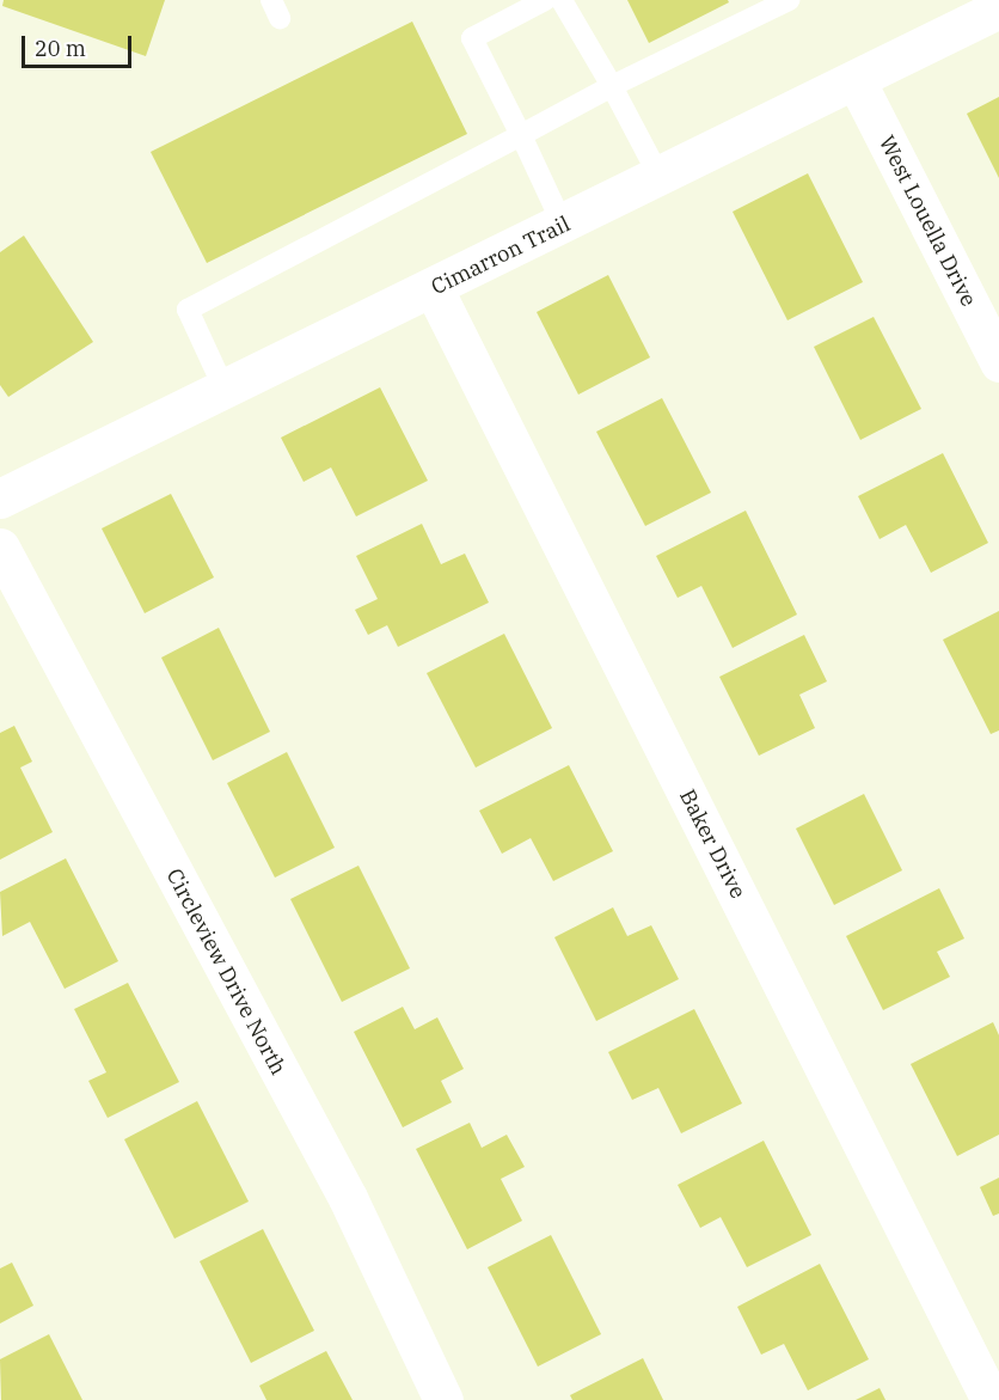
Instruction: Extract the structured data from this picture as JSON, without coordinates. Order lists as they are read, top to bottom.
{
  "streets": {
    "street": [
      "West Louella Drive",
      "Cimarron Trail",
      "Baker Drive",
      "Circleview Drive North"
    ]
  },
  "crossings": [
    ["West Louella Drive", "Cimarron Trail"],
    ["Cimarron Trail", "Baker Drive"]
  ],
  "scale_bar": "20 m"
}
